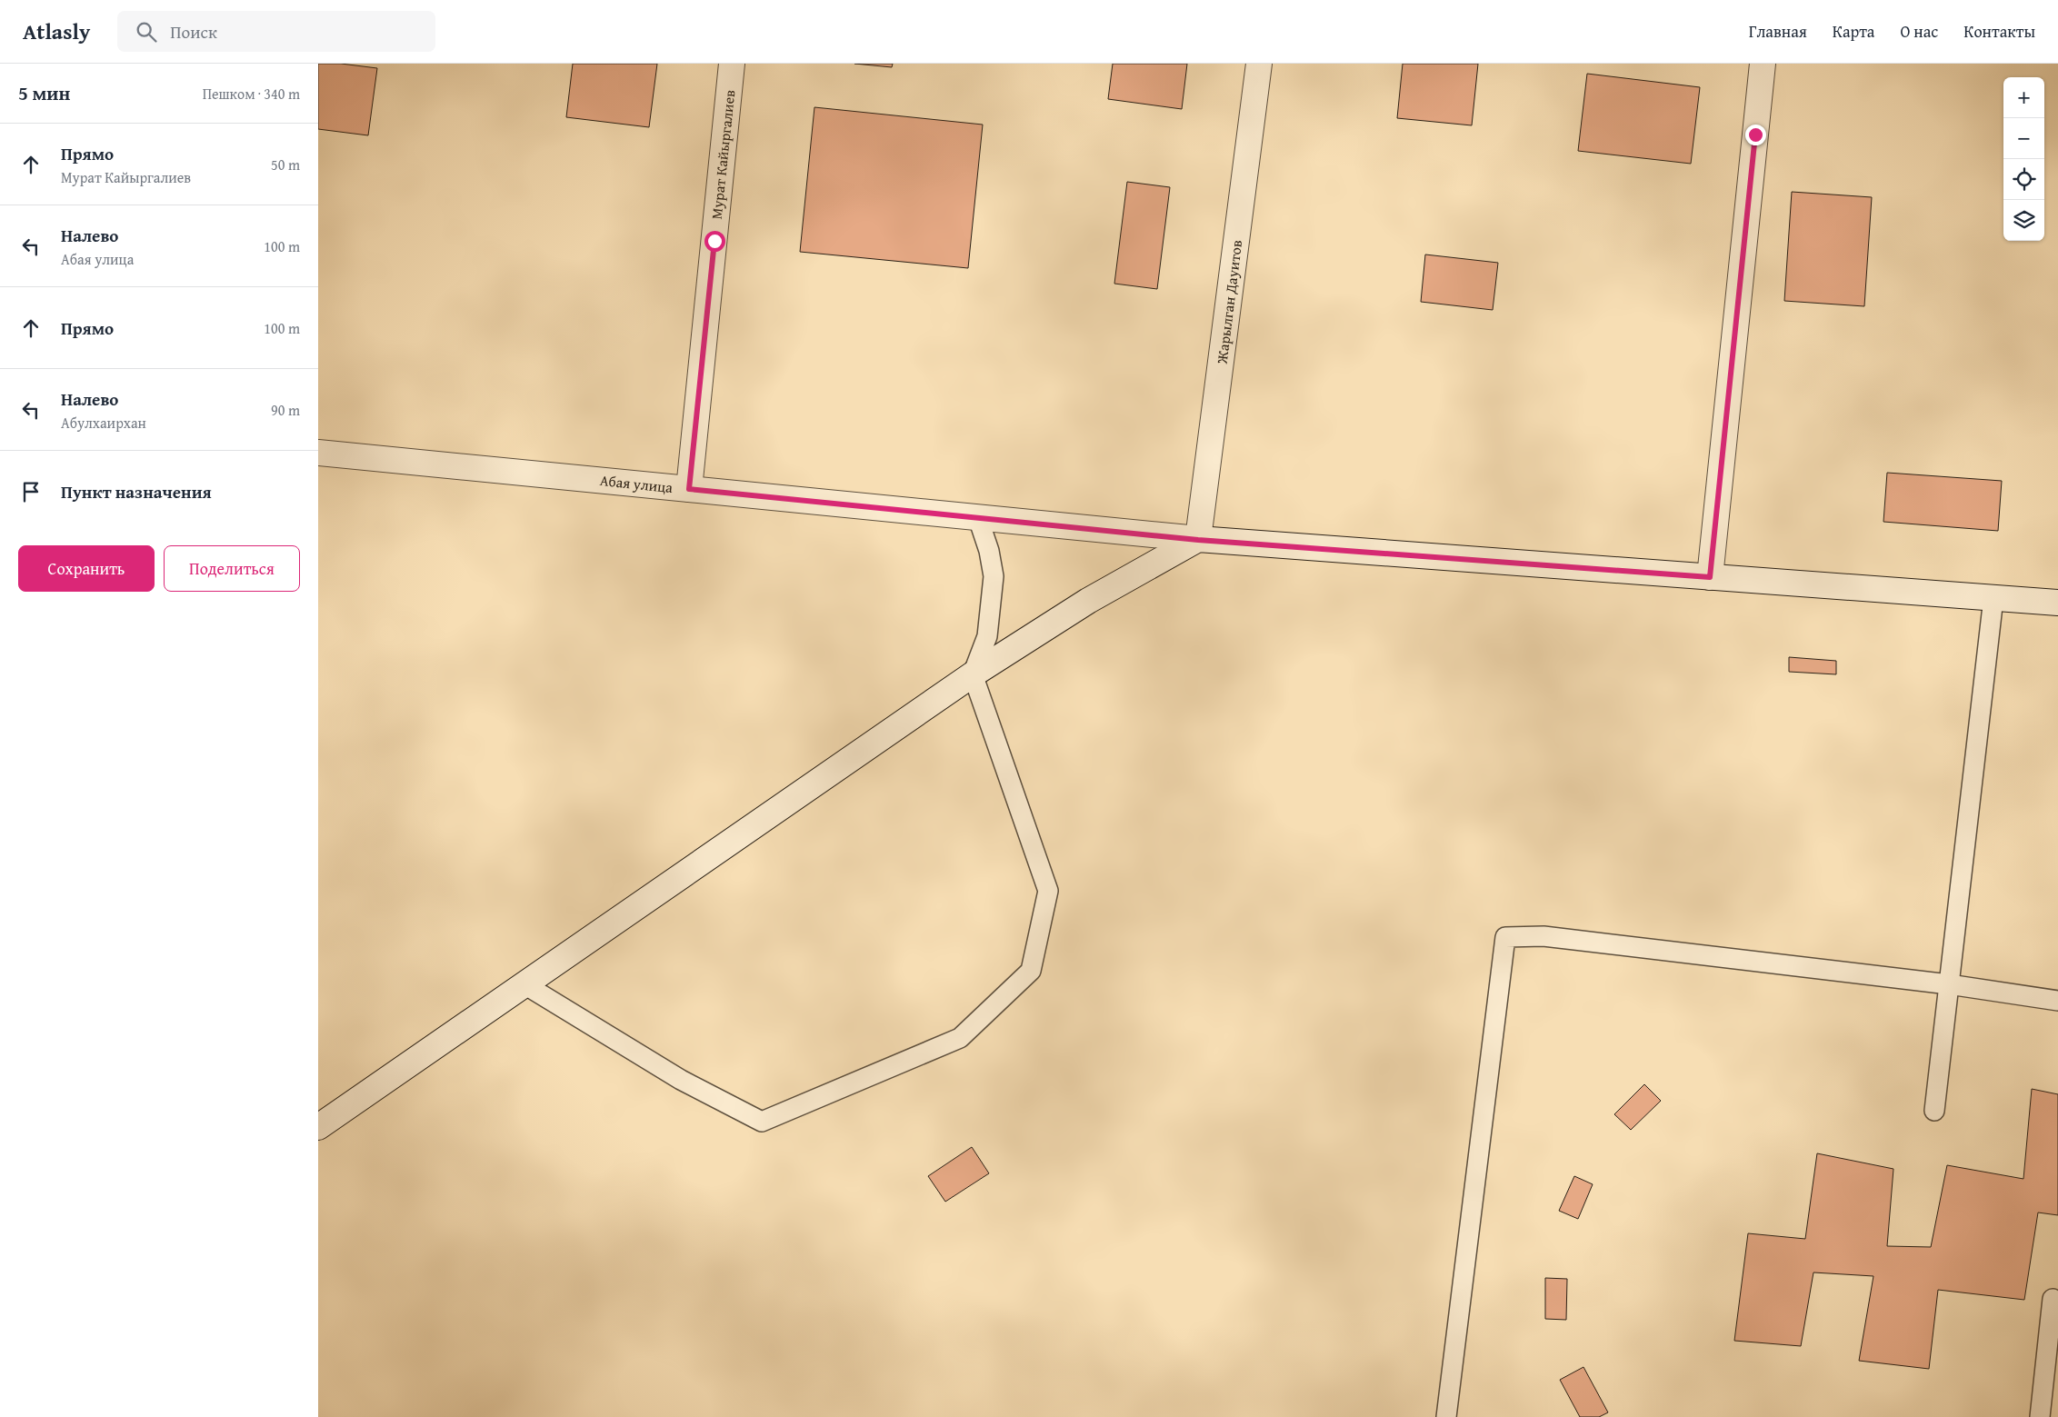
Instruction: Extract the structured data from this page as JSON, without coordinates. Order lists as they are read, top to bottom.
{
  "streets": {
    "street": ["Мурат Кайыргалиев", "Жарылган Дауитов", "Абая улица"]
  },
  "crossings": [
    ["Мурат Кайыргалиев", "Абая улица"],
    ["Жарылган Дауитов", "Абая улица"]
  ],
  "page": {
    "header": "Atlasly",
    "search": "Поиск",
    "nav": [
      "Главная",
      "Карта",
      "О нас",
      "Контакты"
    ],
    "heading": ["5 мин", "Пешком · 340 m"],
    "map_buttons": ["+", "−"],
    "list": [
      ["Прямо", "Мурат Кайыргалиев", "50 m"],
      ["Налево", "Абая улица", "100 m"],
      ["Прямо", "100 m"],
      ["Налево", "Абулхаирхан", "90 m"],
      "Пункт назначения"
    ],
    "buttons": ["Сохранить", "Поделиться"]
  }
}
